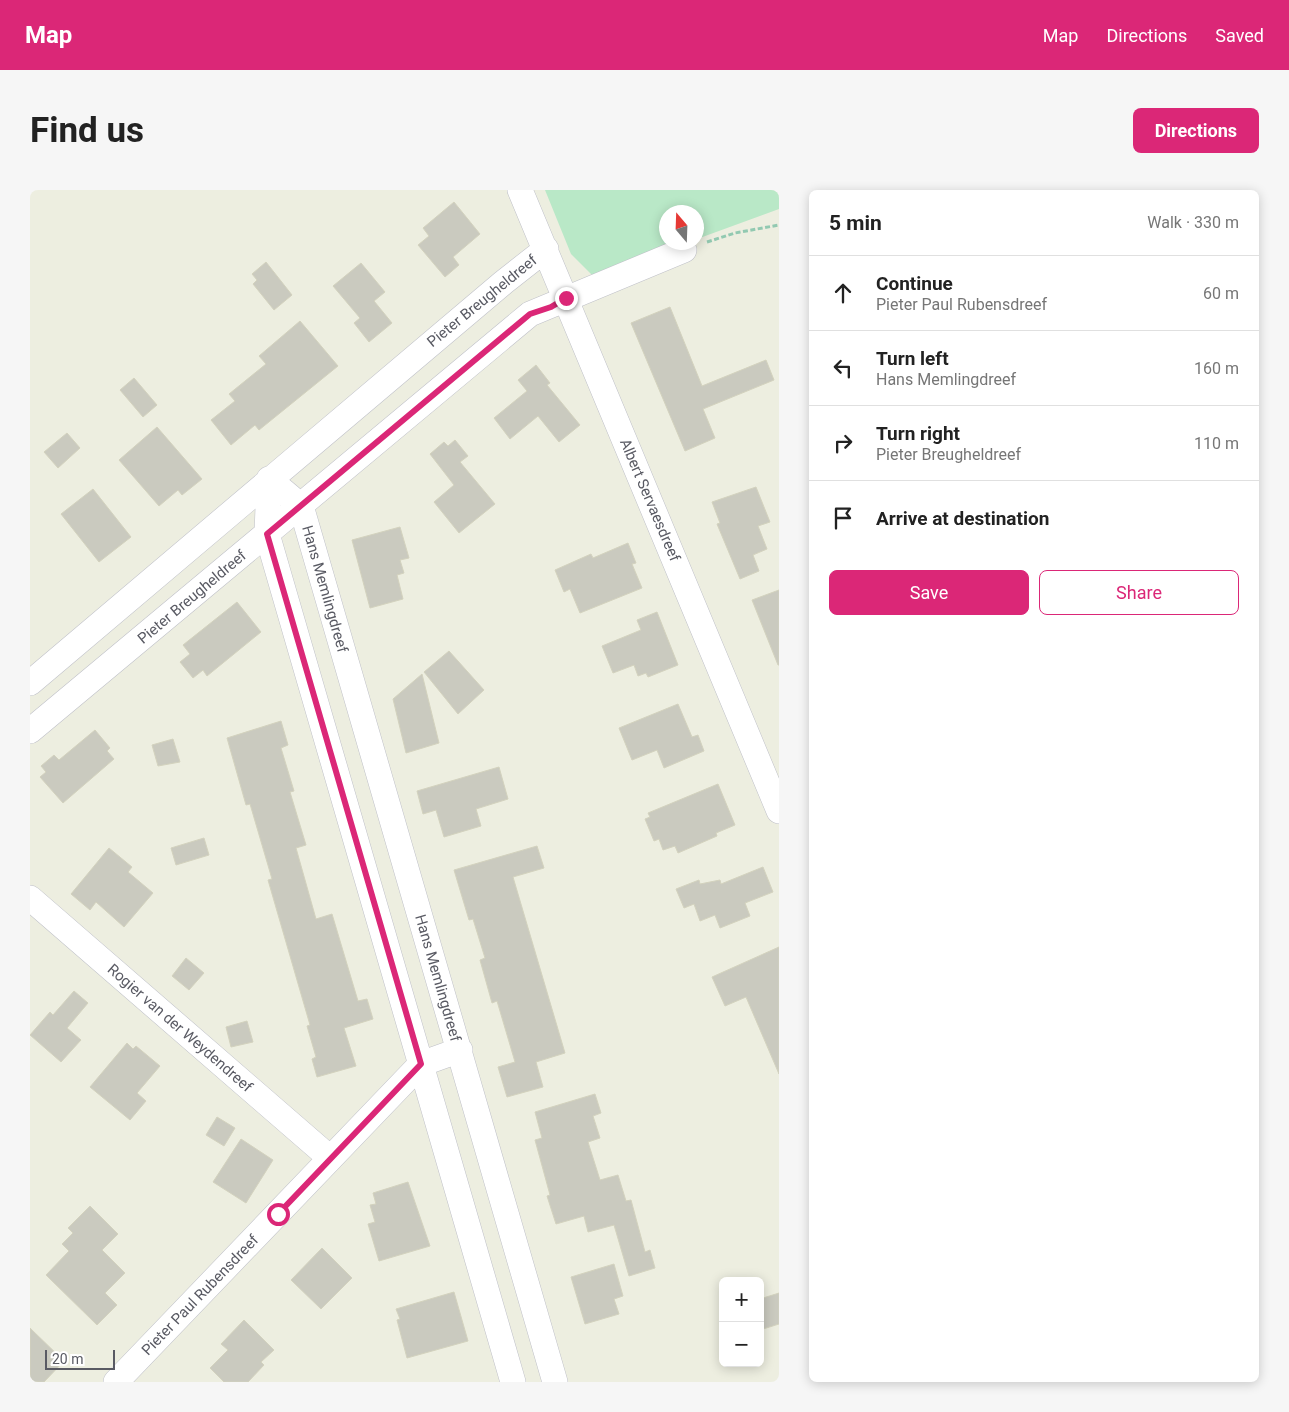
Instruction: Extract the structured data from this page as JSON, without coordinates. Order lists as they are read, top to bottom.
{
  "streets": {
    "street": [
      "Pieter Breugheldreef",
      "Albert Servaesdreef",
      "Hans Memlingdreef",
      "Rogier van der Weydendreef",
      "Pieter Paul Rubensdreef"
    ]
  },
  "crossings": [
    ["Pieter Breugheldreef", "Albert Servaesdreef"],
    ["Pieter Breugheldreef", "Hans Memlingdreef"],
    ["Hans Memlingdreef", "Pieter Paul Rubensdreef"],
    ["Rogier van der Weydendreef", "Pieter Paul Rubensdreef"]
  ],
  "scale_bar": "20 m",
  "north": "top",
  "page": {
    "header": "Map",
    "nav": ["Map", "Directions", "Saved"],
    "buttons": [
      "Directions",
      ["Save", "Share"]
    ],
    "title": "Find us",
    "heading": ["5 min", "Walk · 330 m"],
    "list": [
      ["Continue", "Pieter Paul Rubensdreef", "60 m"],
      ["Turn left", "Hans Memlingdreef", "160 m"],
      ["Turn right", "Pieter Breugheldreef", "110 m"],
      "Arrive at destination"
    ],
    "map_buttons": ["+", "−"],
    "scale": "20 m"
  }
}
